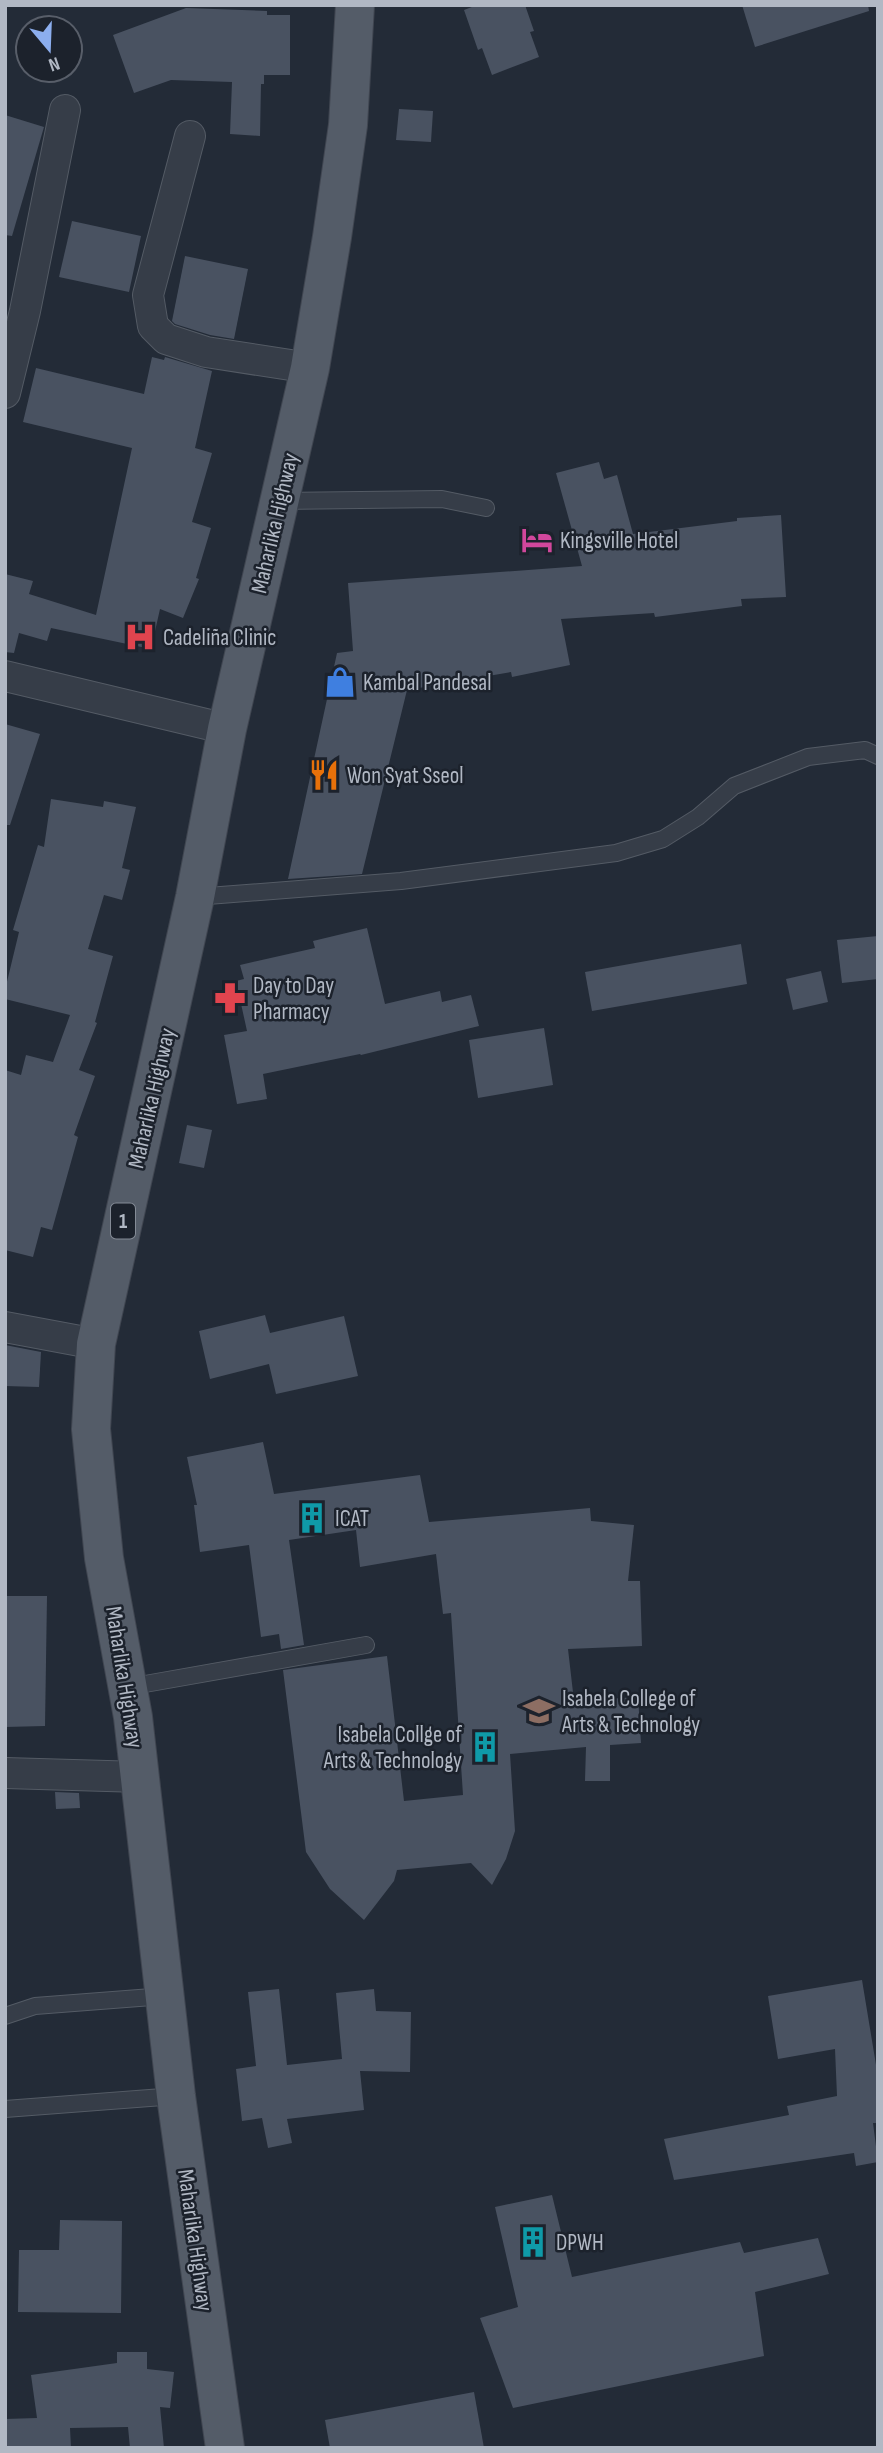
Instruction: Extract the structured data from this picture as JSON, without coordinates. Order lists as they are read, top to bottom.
{
  "streets": {
    "main road": ["Maharlika Highway", "1"]
  },
  "places": {
    "hotel": ["Kingsville Hotel"],
    "hospital": ["Cadeliña Clinic"],
    "shop": ["Kambal Pandesal"],
    "restaurant": ["Won Syat Sseol"],
    "pharmacy": ["Day to Day Pharmacy"],
    "building": ["ICAT", "Isabela Collge of Arts & Technology", "DPWH"],
    "school or university": ["Isabela College of Arts & Technology"]
  },
  "north": "bottom"
}
